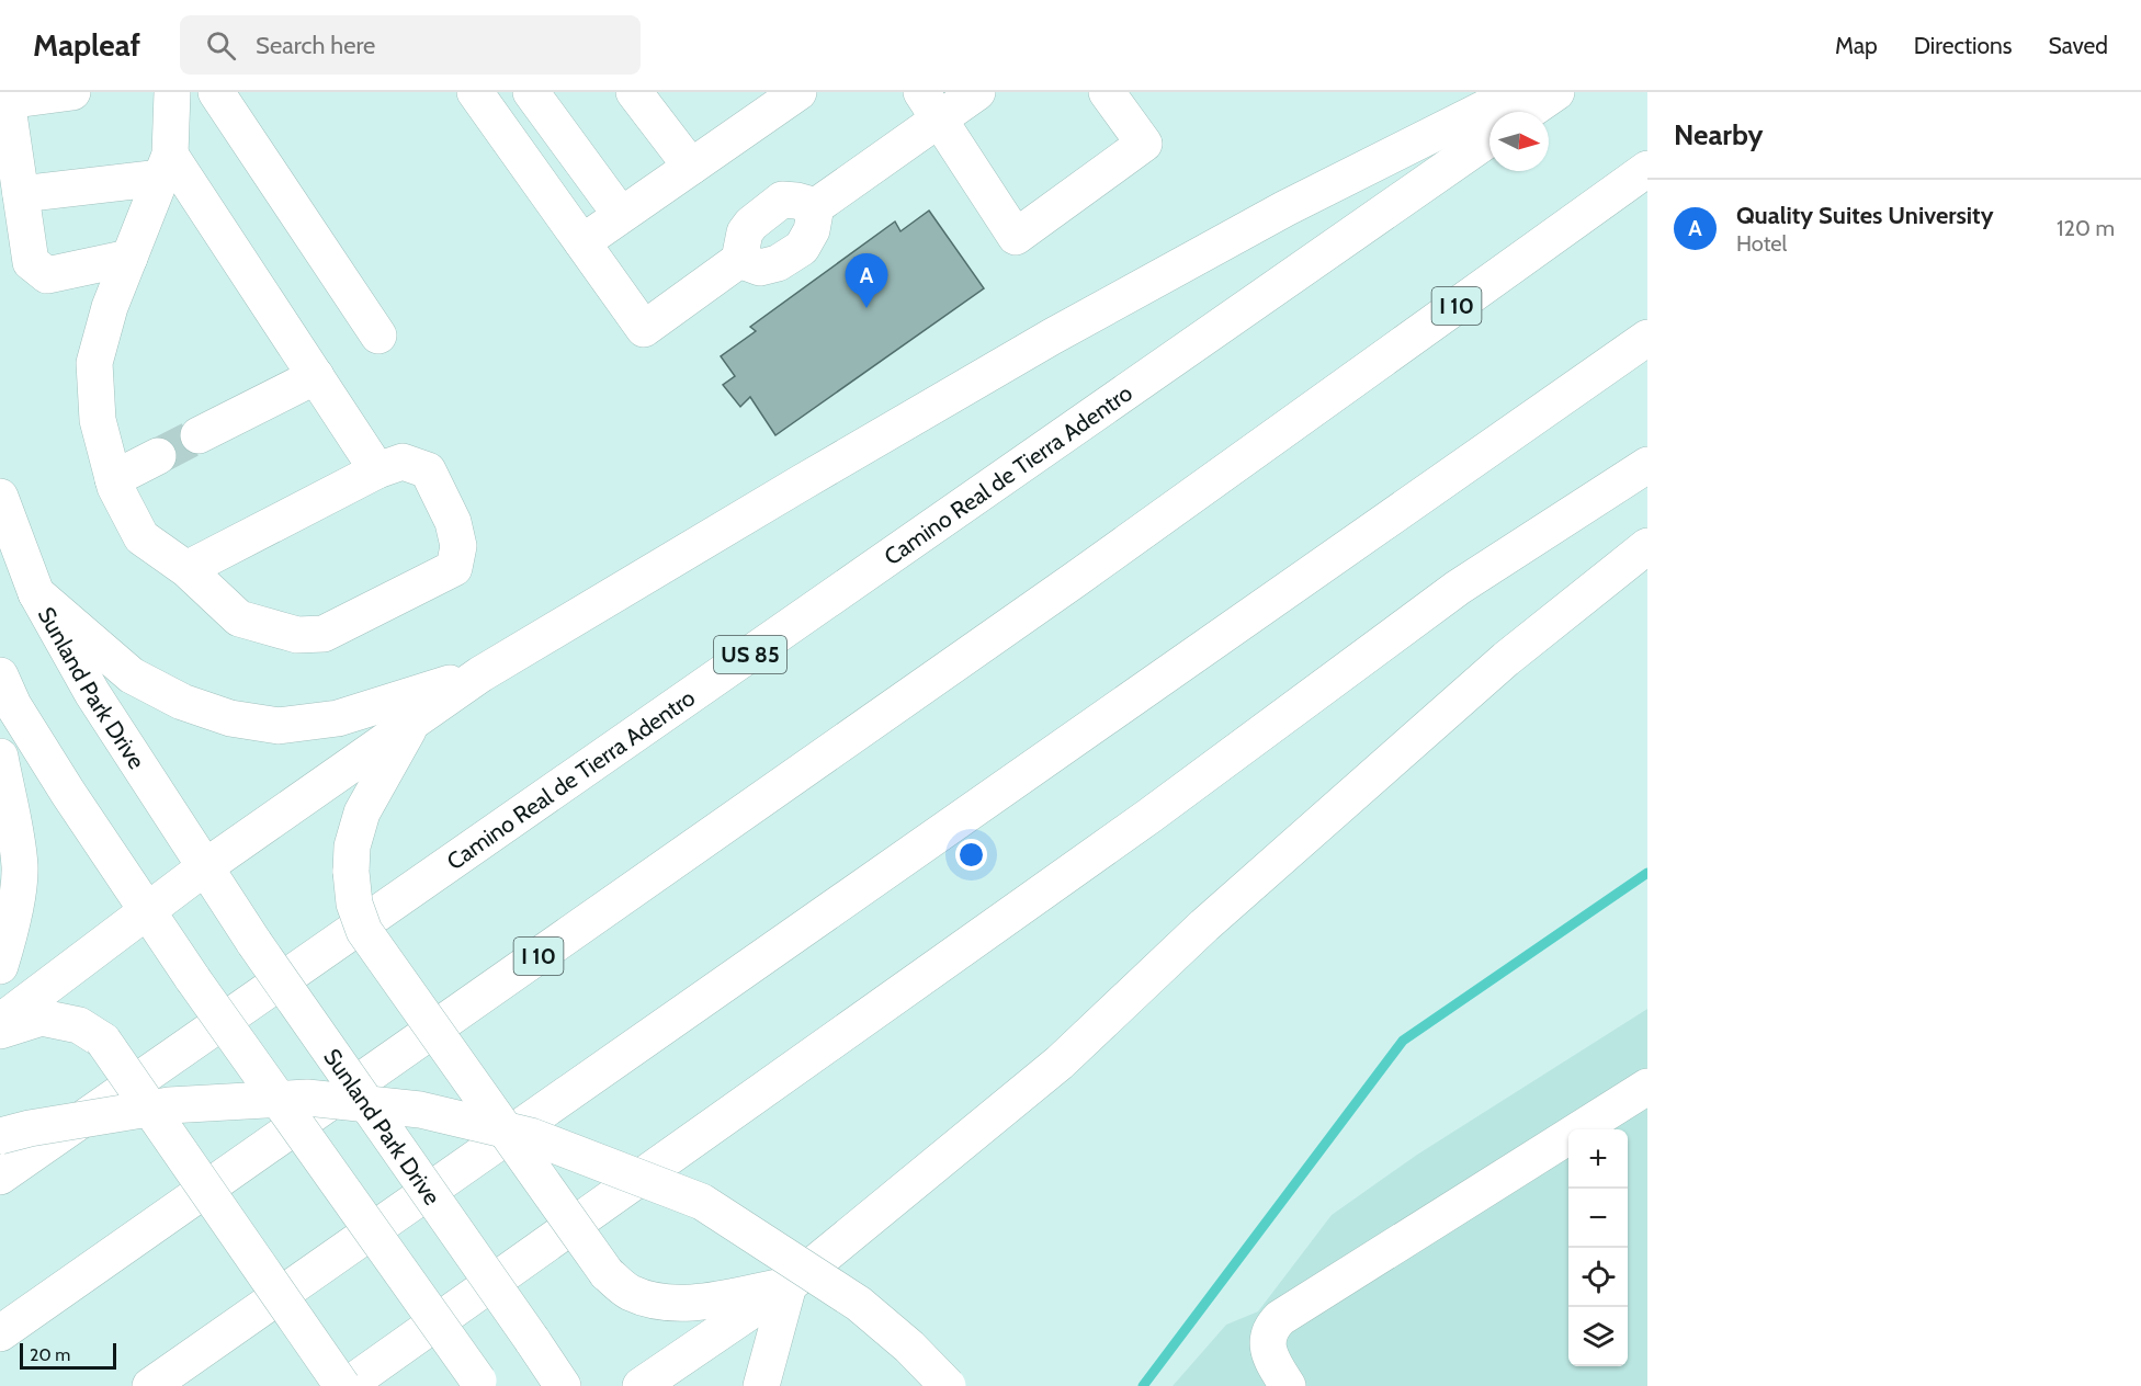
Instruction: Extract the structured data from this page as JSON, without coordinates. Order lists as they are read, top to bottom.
{
  "streets": {
    "main road": [
      "I 10",
      "Camino Real de Tierra Adentro",
      "US 85",
      "Sunland Park Drive"
    ]
  },
  "scale_bar": "20 m",
  "north": "right",
  "page": {
    "header": "Mapleaf",
    "search": "Search here",
    "nav": ["Map", "Directions", "Saved"],
    "heading": "Nearby",
    "list": [
      {
        "mark": "A",
        "name": "Quality Suites University",
        "note": "Hotel",
        "value": "120 m"
      }
    ],
    "pins": "A",
    "map_buttons": ["+", "−"],
    "scale": "20 m"
  }
}
